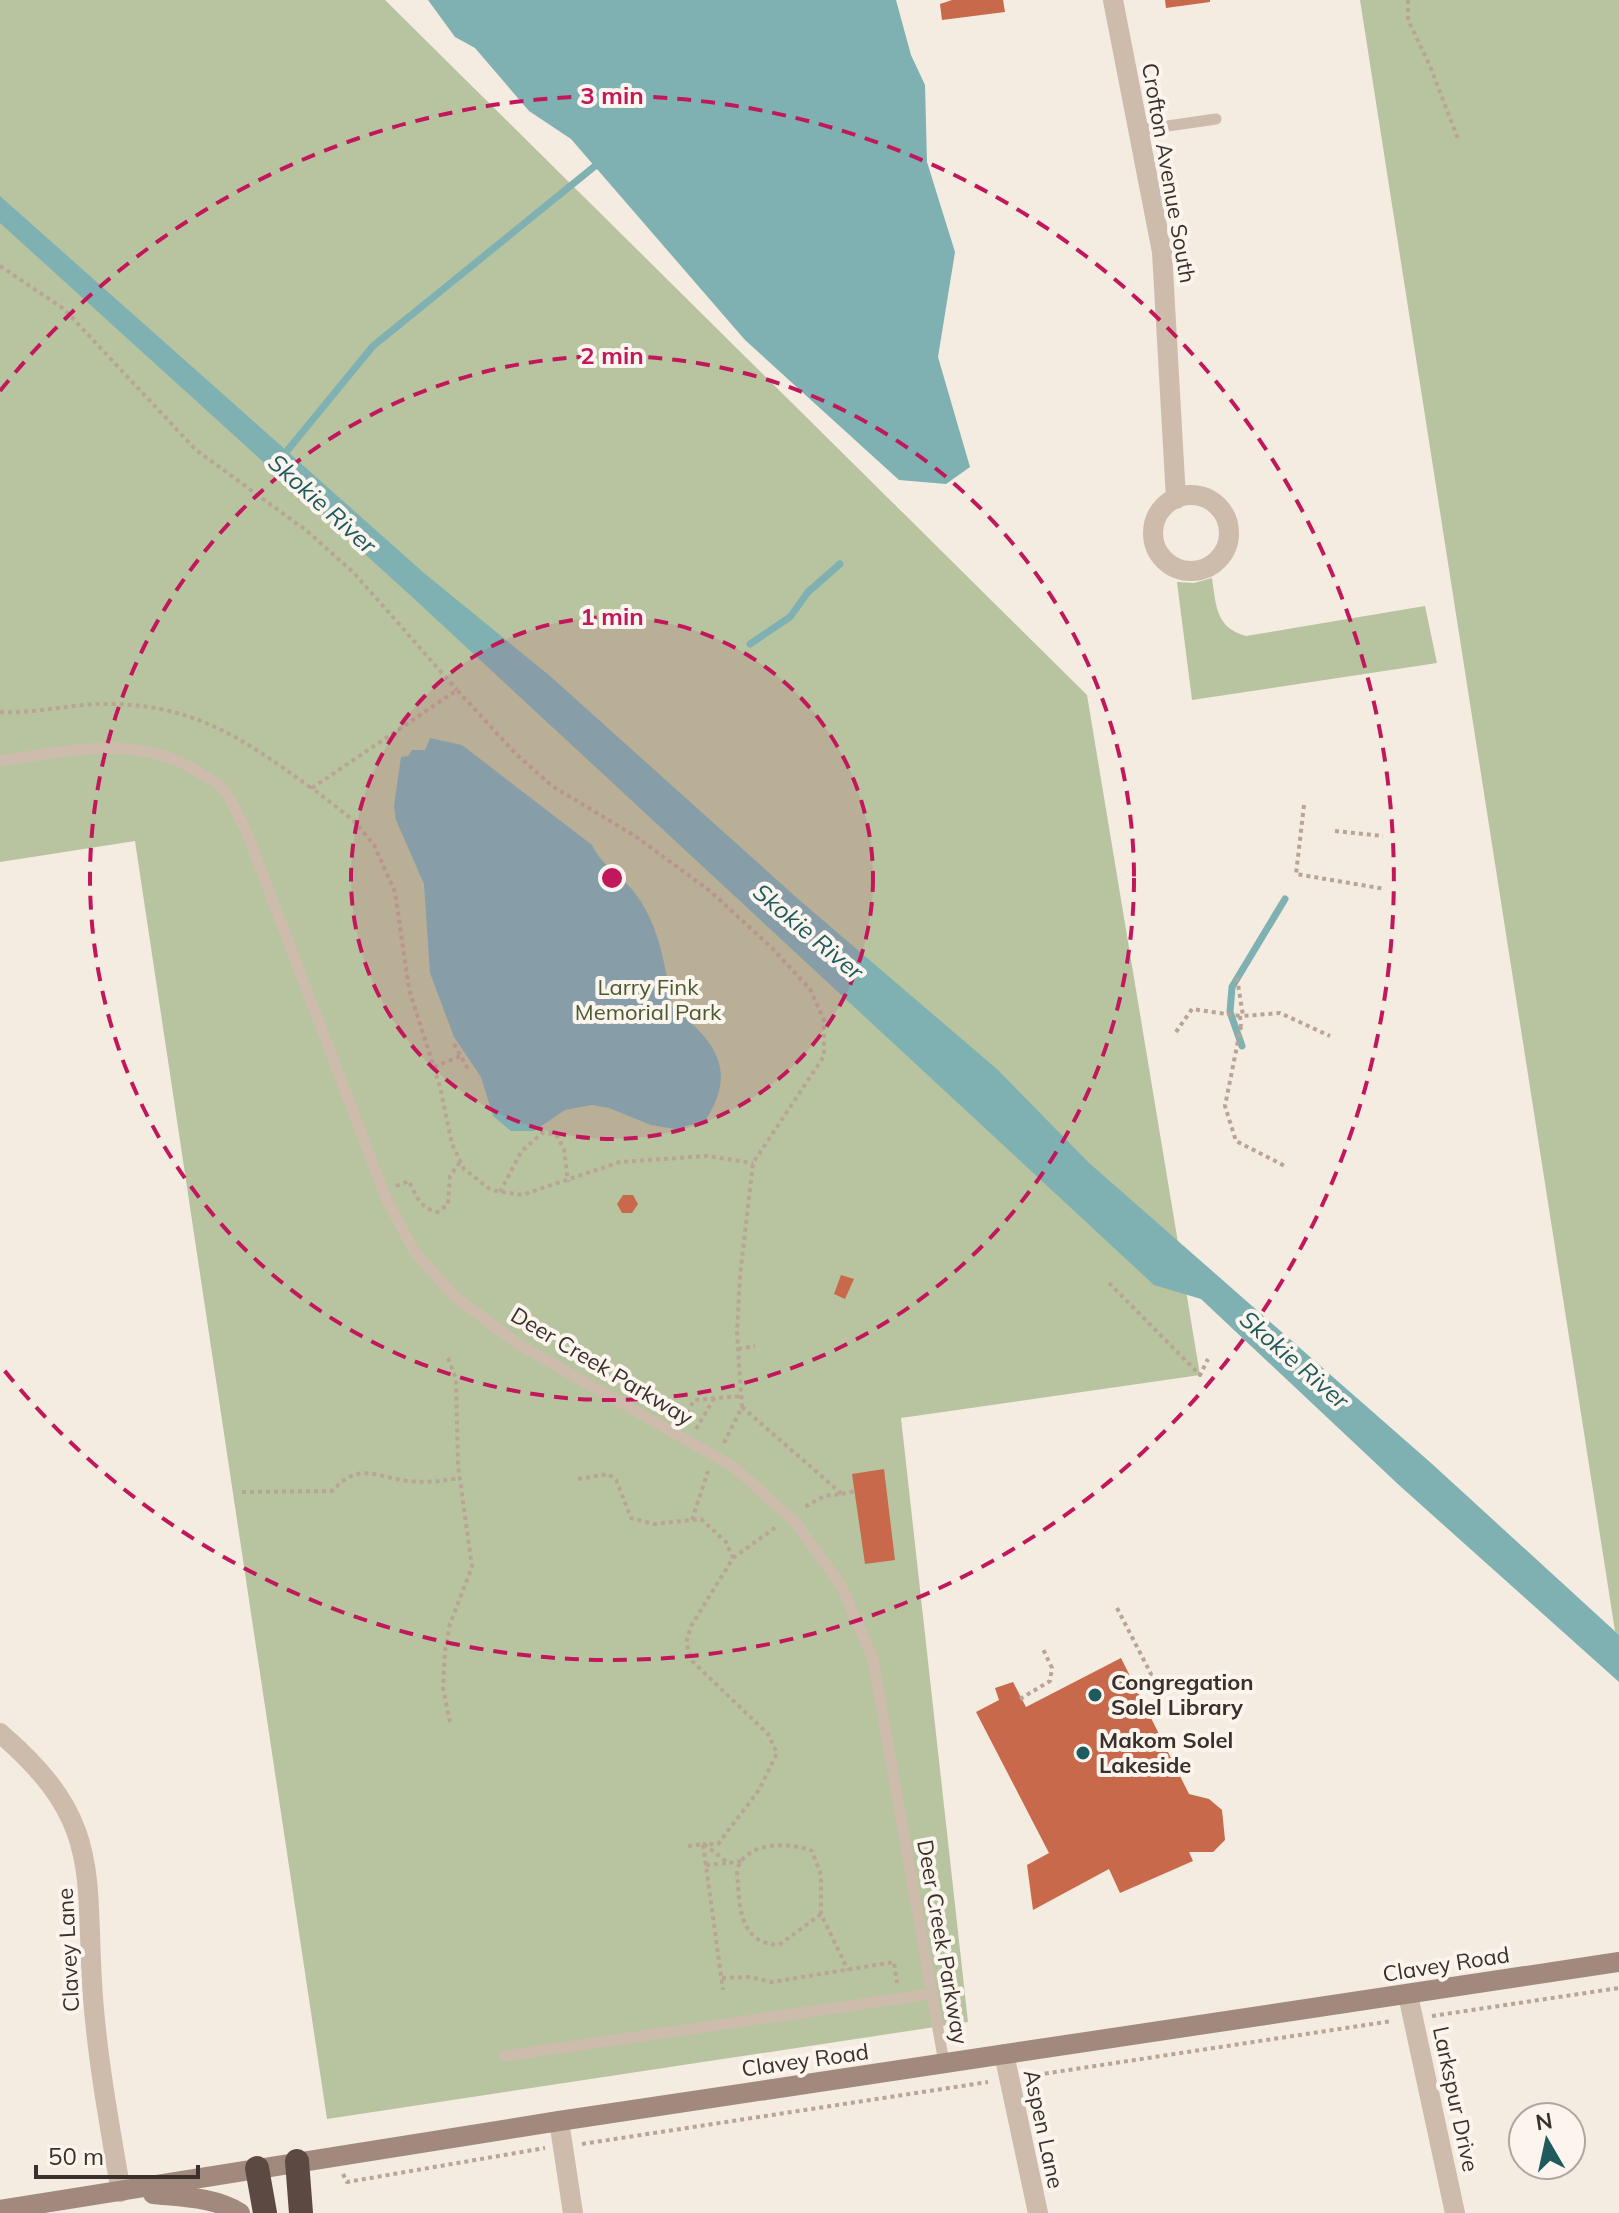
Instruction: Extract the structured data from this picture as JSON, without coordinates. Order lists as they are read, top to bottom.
{
  "streets": {
    "main road": ["Clavey Road"],
    "street": [
      "Crofton Avenue South",
      "Clavey Lane",
      "Larkspur Drive",
      "Aspen Lane"
    ],
    "lane": ["Deer Creek Parkway"]
  },
  "crossings": [
    ["Deer Creek Parkway", "Clavey Road"],
    ["Clavey Lane", "Clavey Road"],
    ["Clavey Road", "Larkspur Drive"],
    ["Clavey Road", "Aspen Lane"]
  ],
  "water": ["Skokie River"],
  "parks": ["Larry Fink Memorial Park"],
  "places": ["Congregation Solel Library", "Makom Solel Lakeside"],
  "scale_bar": "50 m",
  "north": "top",
  "rings": ["3 min", "2 min", "1 min"]
}
